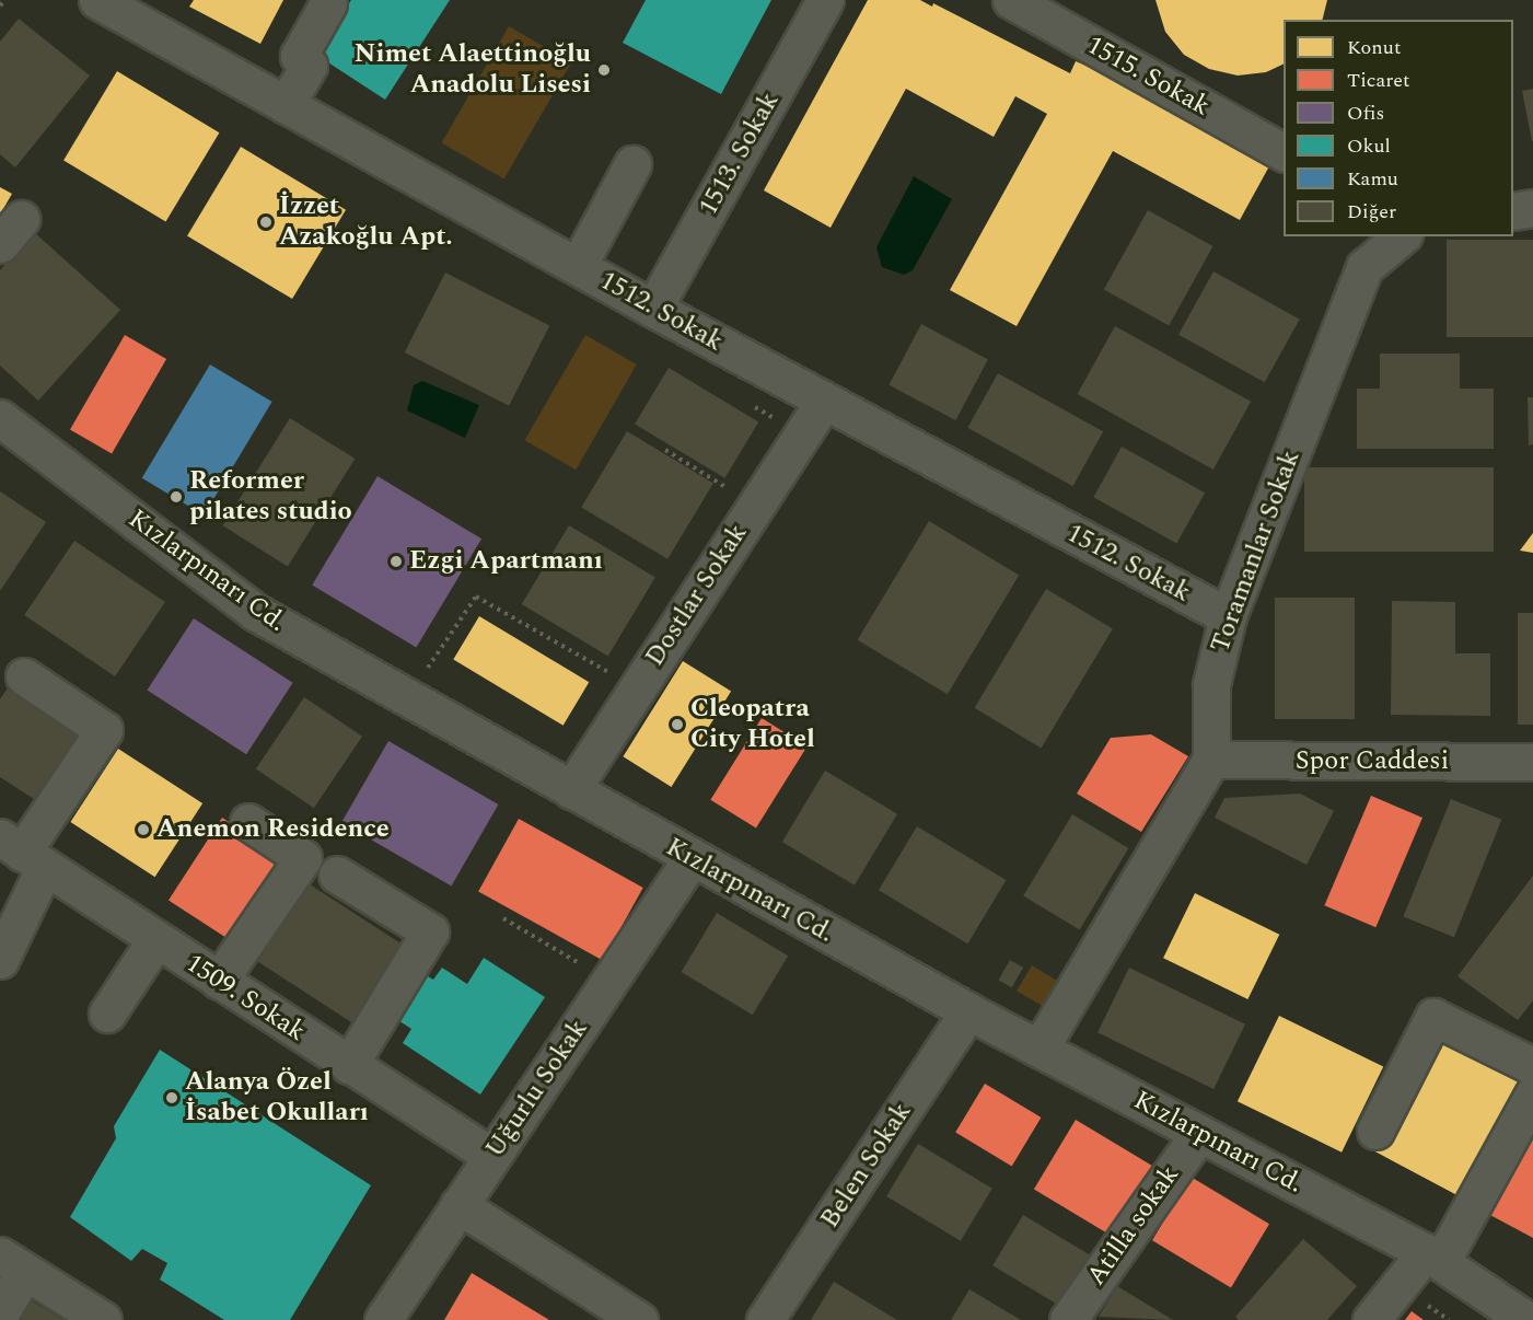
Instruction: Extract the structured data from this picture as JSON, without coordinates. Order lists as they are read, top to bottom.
{
  "streets": {
    "street": [
      "1515. Sokak",
      "1513. Sokak",
      "1512. Sokak",
      "Toramanlar Sokak",
      "Kızlarpınarı Cd.",
      "Dostlar Sokak",
      "Spor Caddesi",
      "1509. Sokak",
      "Uğurlu Sokak",
      "Belen Sokak",
      "Atilla sokak"
    ]
  },
  "crossings": [
    ["1513. Sokak", "1512. Sokak"],
    ["1512. Sokak", "Toramanlar Sokak"],
    ["1512. Sokak", "Dostlar Sokak"],
    ["Toramanlar Sokak", "Spor Caddesi"],
    ["Kızlarpınarı Cd.", "Dostlar Sokak"],
    ["Kızlarpınarı Cd.", "Uğurlu Sokak"],
    ["Kızlarpınarı Cd.", "Belen Sokak"],
    ["Kızlarpınarı Cd.", "Atilla sokak"],
    ["1509. Sokak", "Uğurlu Sokak"]
  ],
  "places": [
    "Nimet Alaettinoğlu Anadolu Lisesi",
    "İzzet Azakoğlu Apt.",
    "Reformer pilates studio",
    "Ezgi Apartmanı",
    "Cleopatra City Hotel",
    "Anemon Residence",
    "Alanya Özel İsabet Okulları"
  ],
  "legend": [
    "Konut",
    "Ticaret",
    "Ofis",
    "Okul",
    "Kamu",
    "Diğer"
  ]
}
